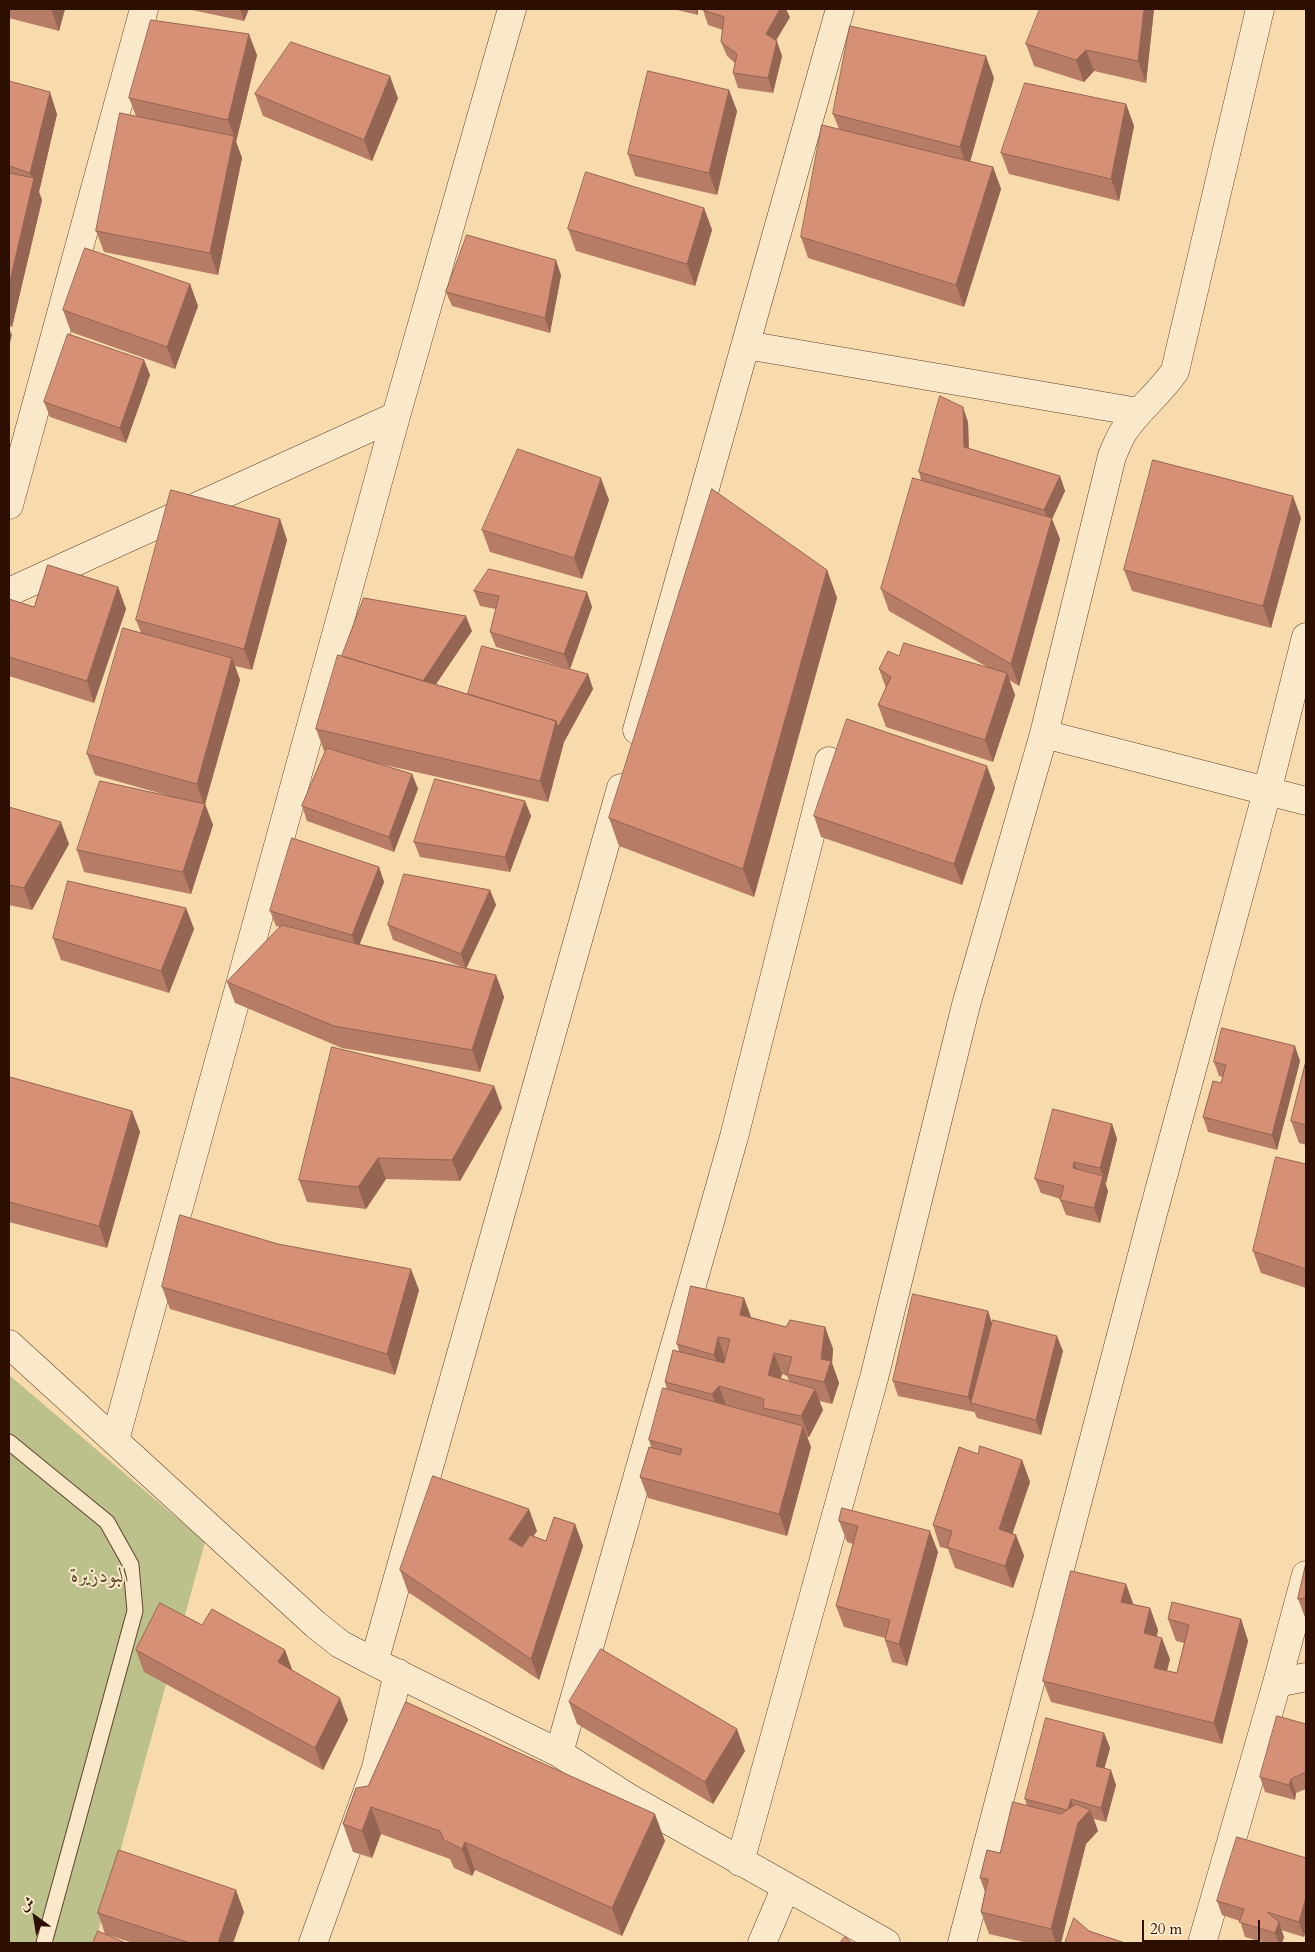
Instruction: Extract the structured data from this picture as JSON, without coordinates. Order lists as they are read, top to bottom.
{
  "parks": ["البودزيرة"],
  "scale_bar": "20 m",
  "north": "top left"
}
